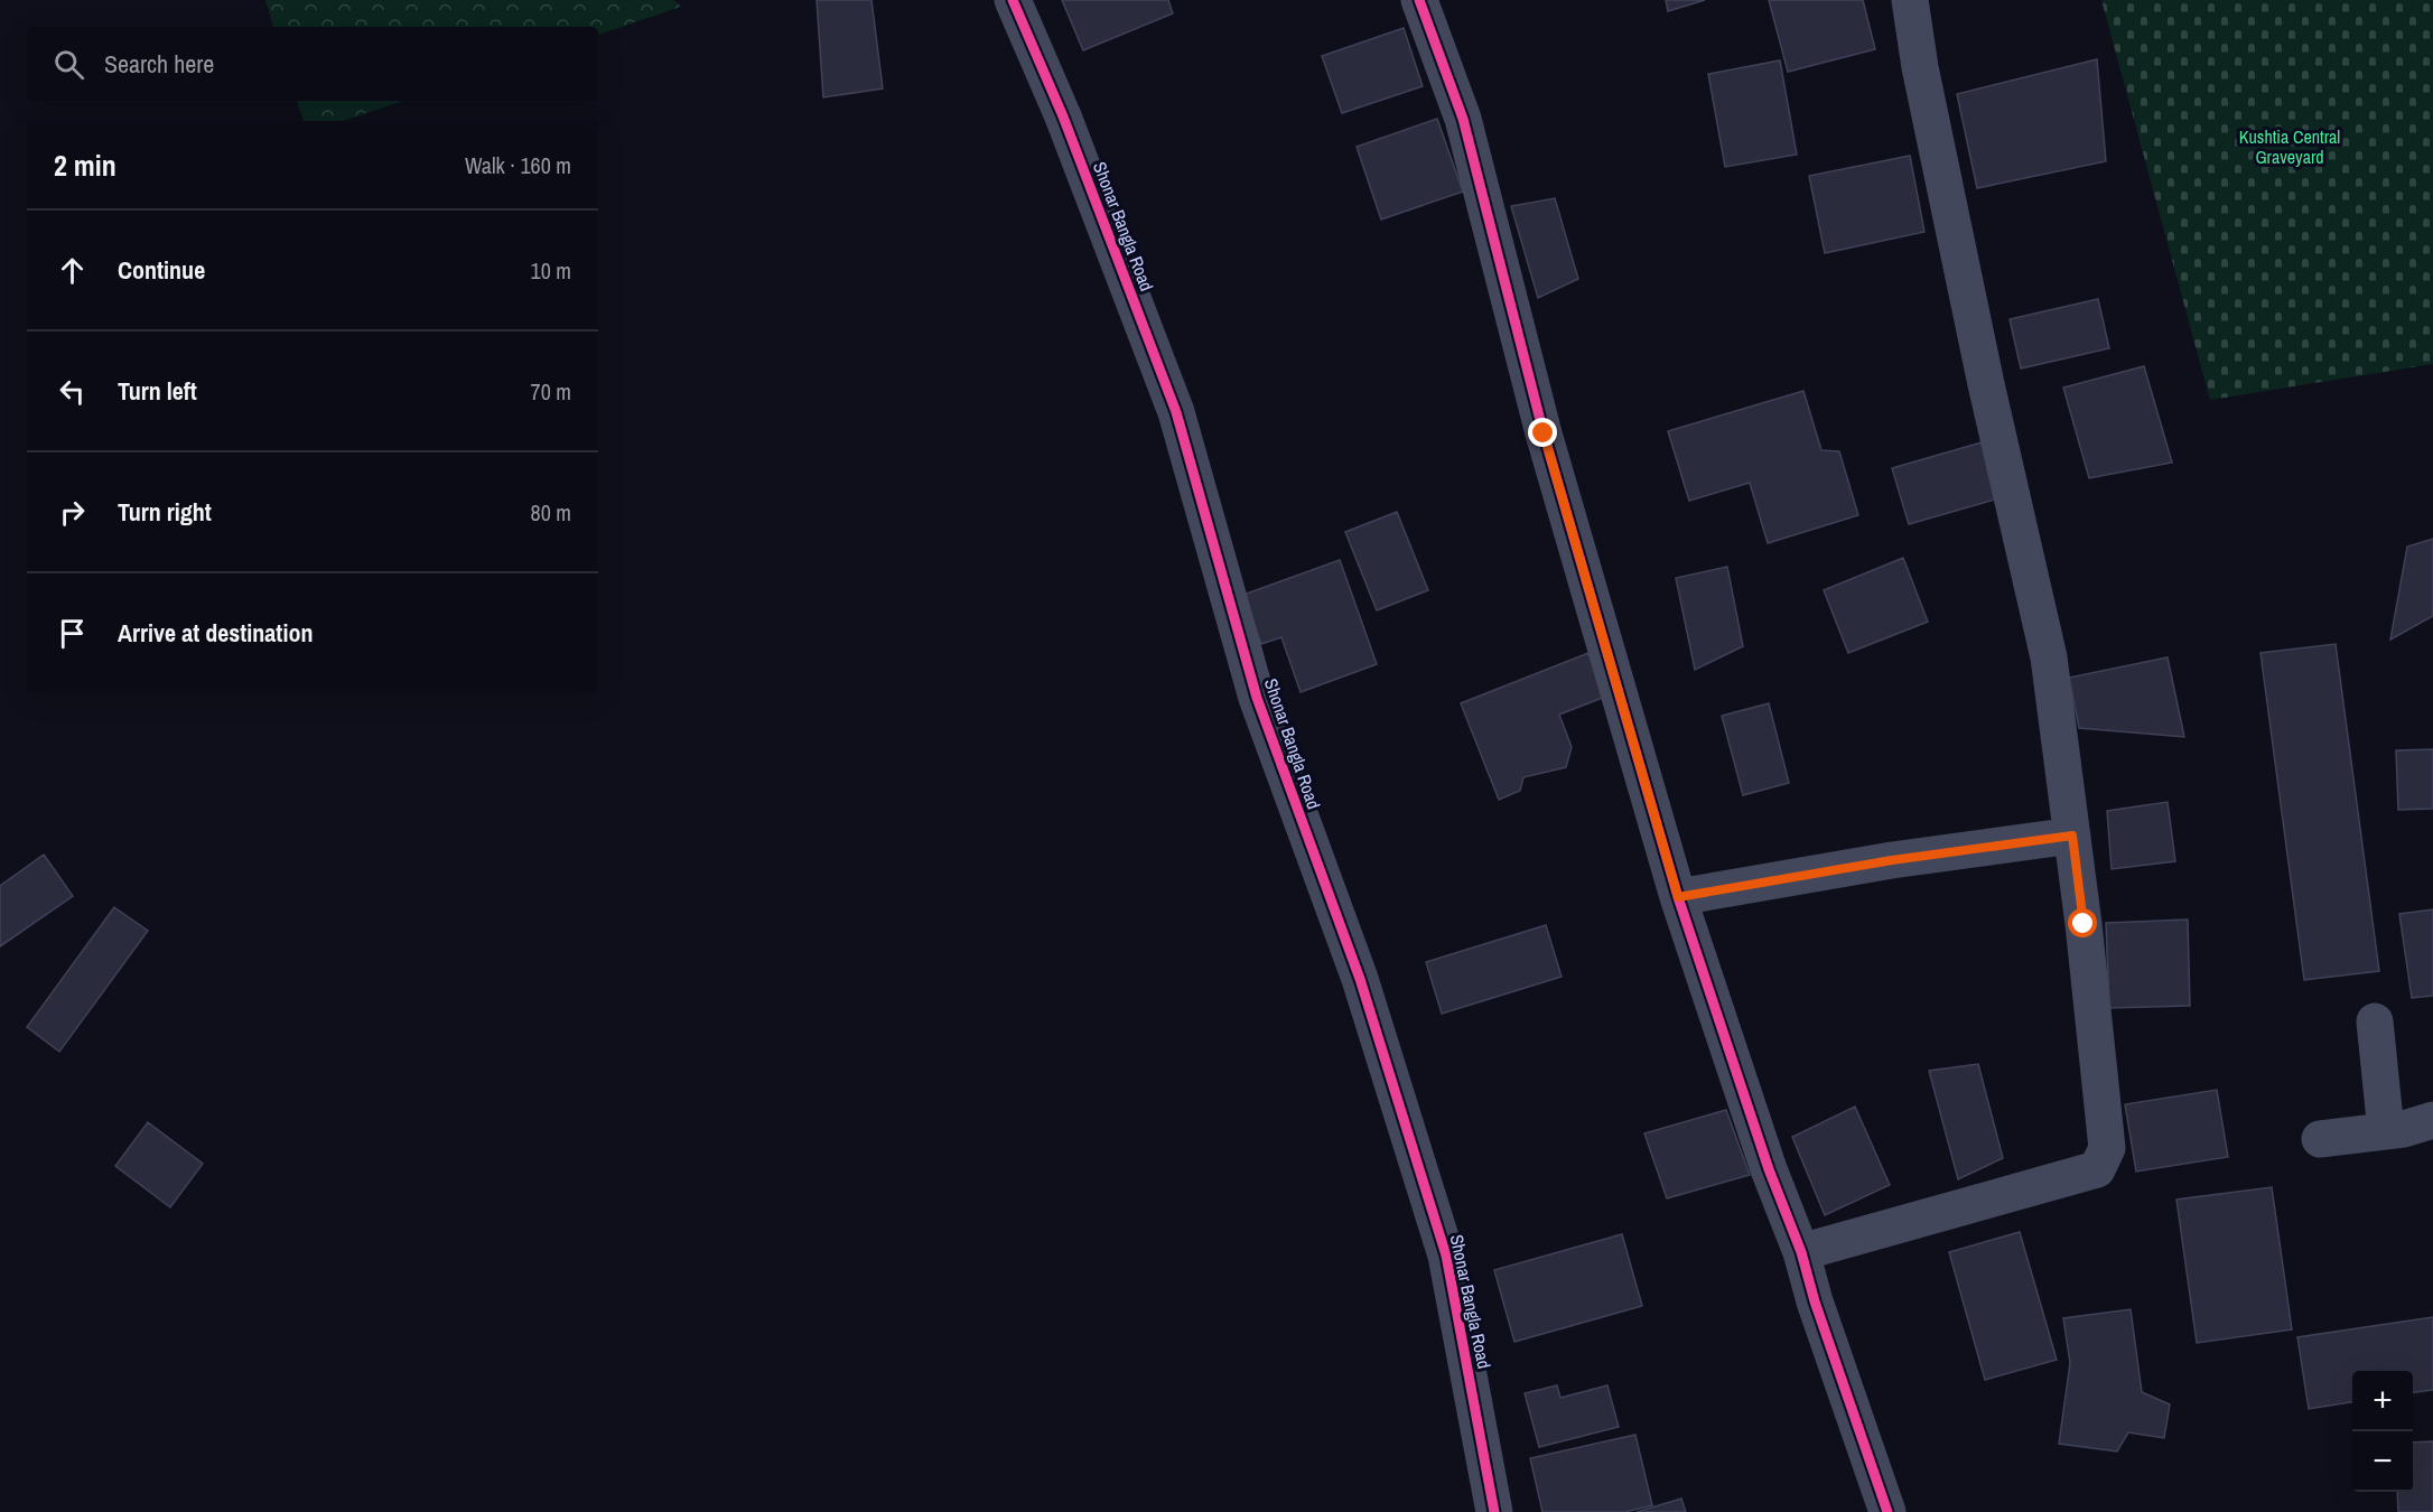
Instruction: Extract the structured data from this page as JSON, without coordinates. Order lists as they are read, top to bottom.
{
  "streets": {
    "street": ["Shonar Bangla Road"]
  },
  "parks": ["Kushtia Central Graveyard"],
  "page": {
    "search": "Search here",
    "heading": ["2 min", "Walk · 160 m"],
    "list": [
      ["Continue", "10 m"],
      ["Turn left", "70 m"],
      ["Turn right", "80 m"],
      "Arrive at destination"
    ],
    "map_buttons": ["+", "−"]
  }
}
